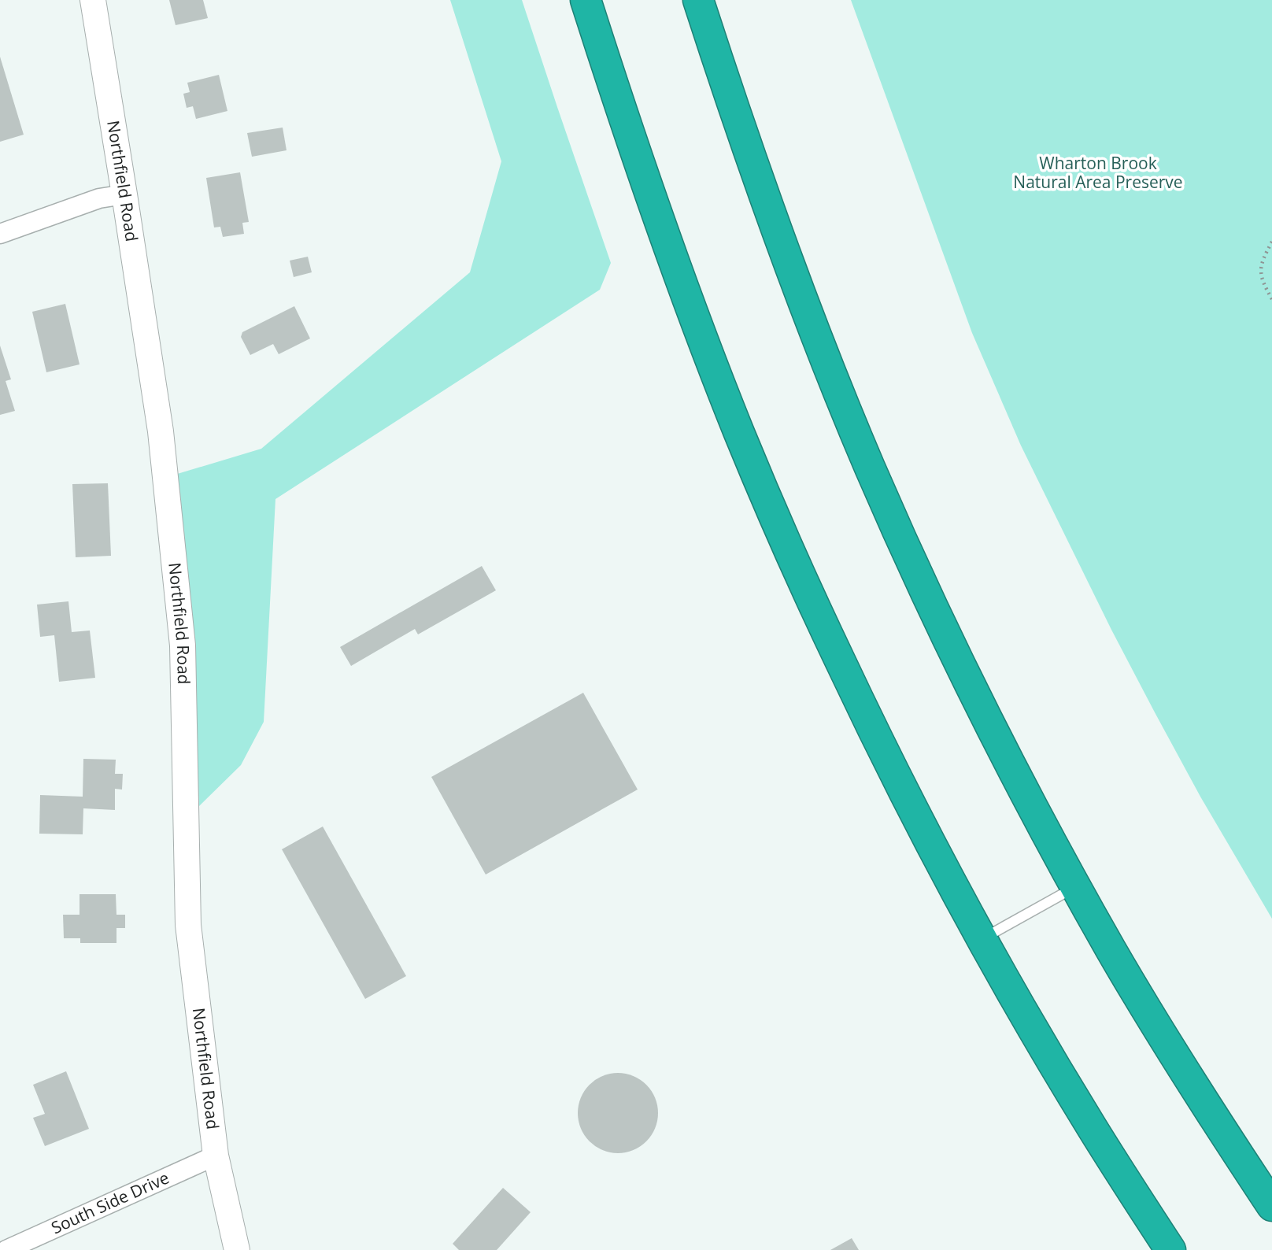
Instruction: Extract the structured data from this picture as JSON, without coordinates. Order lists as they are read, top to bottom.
{
  "streets": {
    "street": ["Northfield Road", "South Side Drive"]
  },
  "crossings": [
    ["Northfield Road", "South Side Drive"]
  ],
  "parks": ["Wharton Brook Natural Area Preserve"]
}
